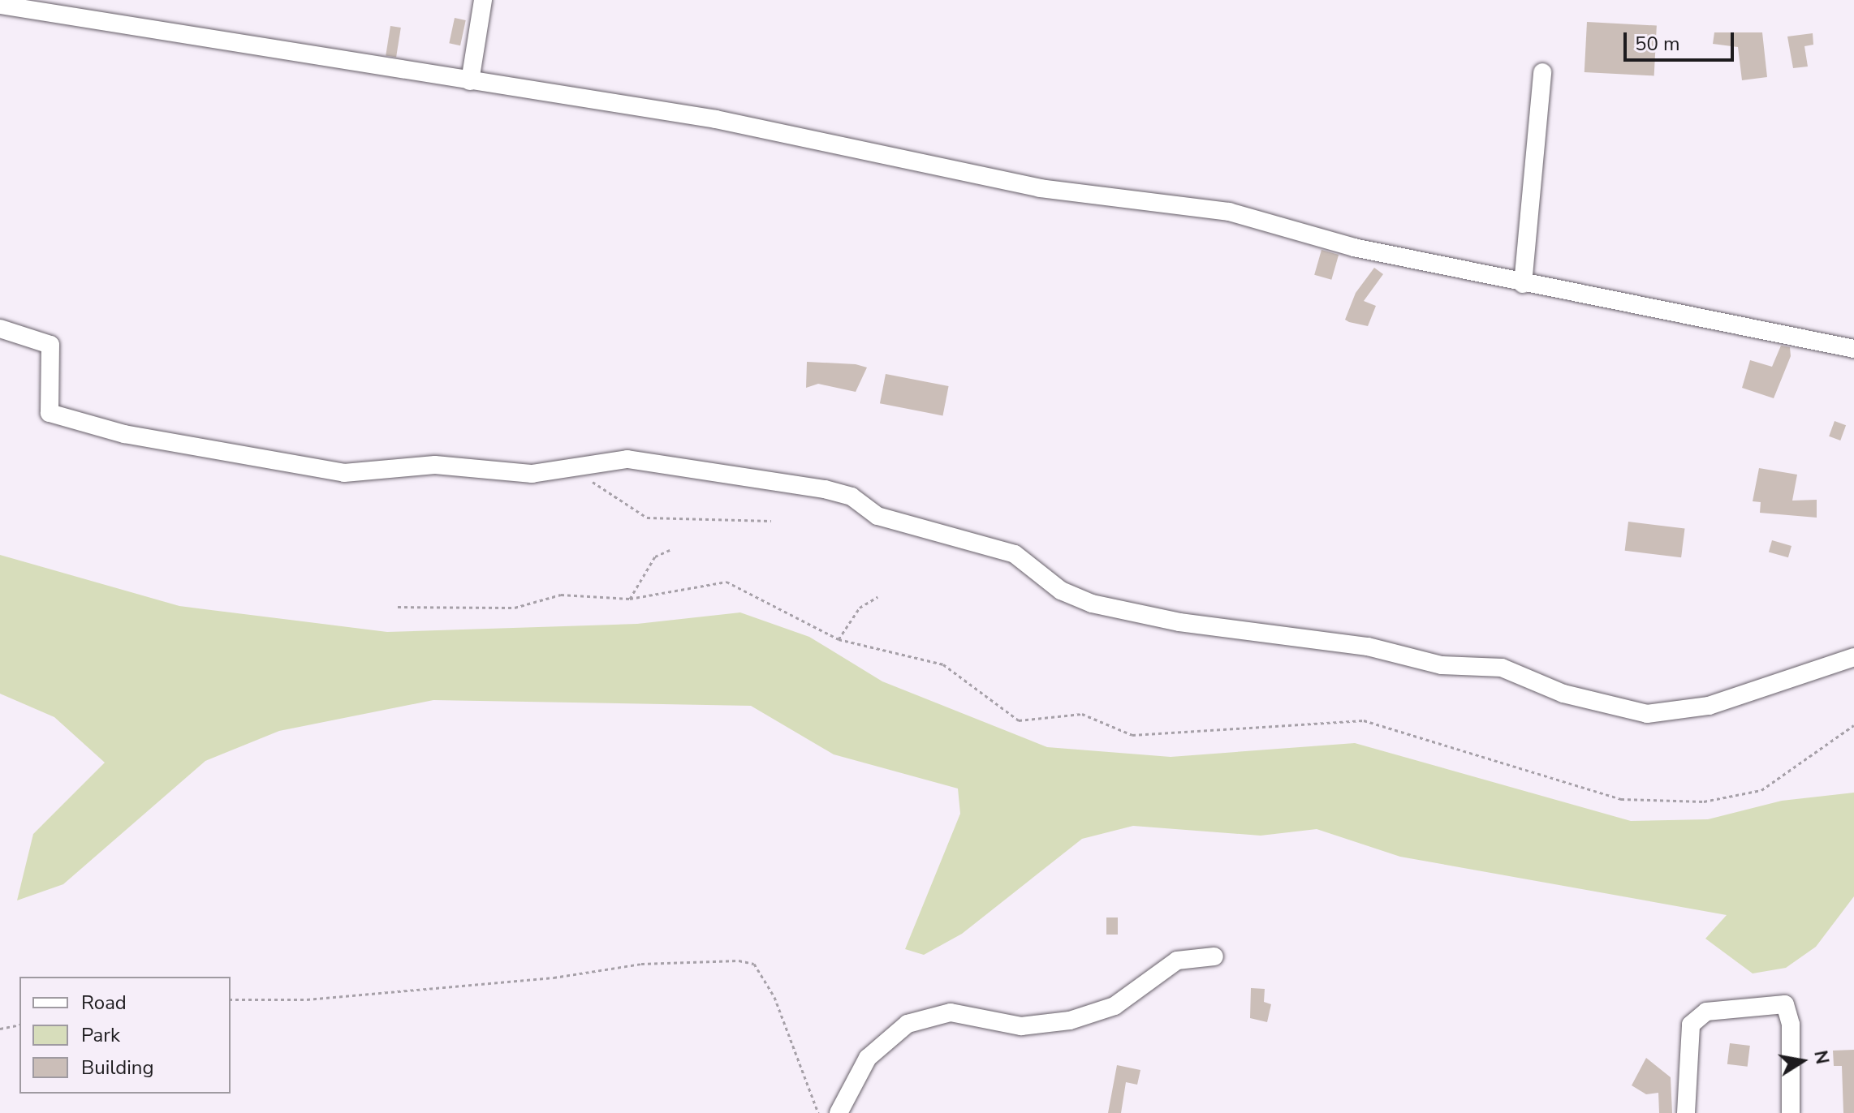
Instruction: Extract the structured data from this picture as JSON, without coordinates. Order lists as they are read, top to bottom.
{
  "legend": ["Road", "Park", "Building"],
  "scale_bar": "50 m",
  "north": "right"
}
